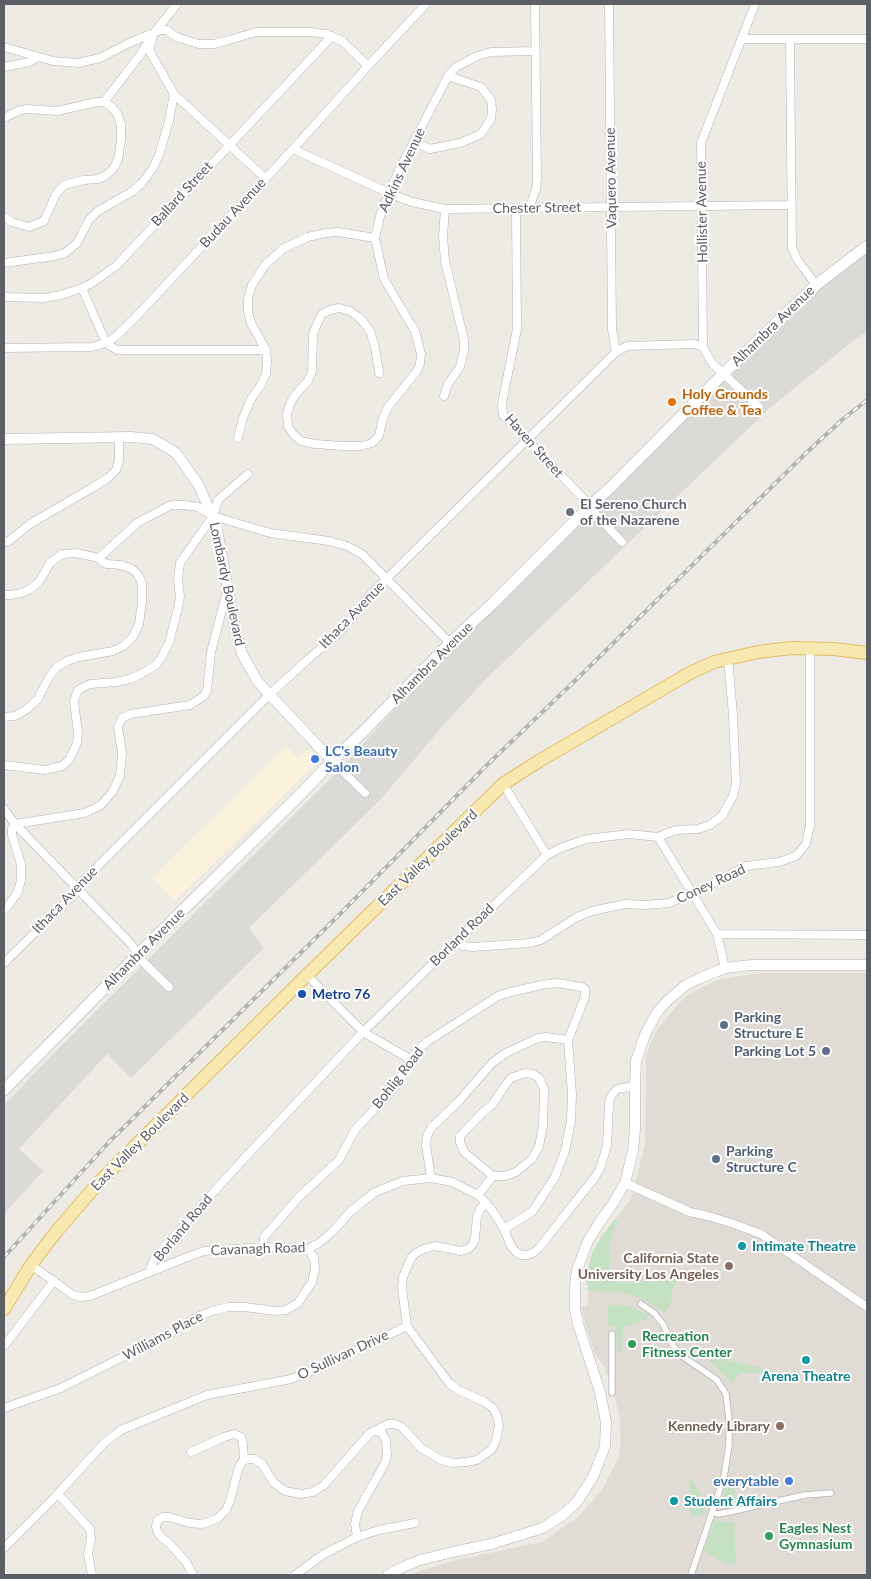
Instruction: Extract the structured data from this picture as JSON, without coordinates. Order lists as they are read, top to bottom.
{
  "streets": {
    "main road": ["Alhambra Avenue", "East Valley Boulevard"],
    "street": [
      "Adkins Avenue",
      "Vaquero Avenue",
      "Ballard Street",
      "Chester Street",
      "Hollister Avenue",
      "Budau Avenue",
      "Haven Street",
      "Lombardy Boulevard",
      "Ithaca Avenue",
      "Coney Road",
      "Borland Road",
      "Bohlig Road",
      "Cavanagh Road",
      "Williams Place",
      "O Sullivan Drive"
    ]
  },
  "crossings": [
    ["Adkins Avenue", "Chester Street"],
    ["Vaquero Avenue", "Chester Street"],
    ["Vaquero Avenue", "Ithaca Avenue"],
    ["Chester Street", "Hollister Avenue"],
    ["Chester Street", "Budau Avenue"],
    ["Chester Street", "Haven Street"],
    ["Alhambra Avenue", "Haven Street"],
    ["Alhambra Avenue", "Lombardy Boulevard"],
    ["Haven Street", "Ithaca Avenue"],
    ["Lombardy Boulevard", "Ithaca Avenue"],
    ["East Valley Boulevard", "Coney Road"],
    ["East Valley Boulevard", "Borland Road"],
    ["East Valley Boulevard", "Cavanagh Road"],
    ["Coney Road", "Borland Road"],
    ["Borland Road", "Cavanagh Road"],
    ["Bohlig Road", "Cavanagh Road"],
    ["Cavanagh Road", "Williams Place"]
  ],
  "places": [
    "Holy Grounds Coffee & Tea",
    "El Sereno Church of the Nazarene",
    "LC's Beauty Salon",
    "Metro 76",
    "Parking Structure E",
    "Parking Lot 5",
    "Parking Structure C",
    "Intimate Theatre",
    "California State University Los Angeles",
    "Recreation Fitness Center",
    "Arena Theatre",
    "Kennedy Library",
    "everytable",
    "Student Affairs",
    "Eagles Nest Gymnasium"
  ]
}
